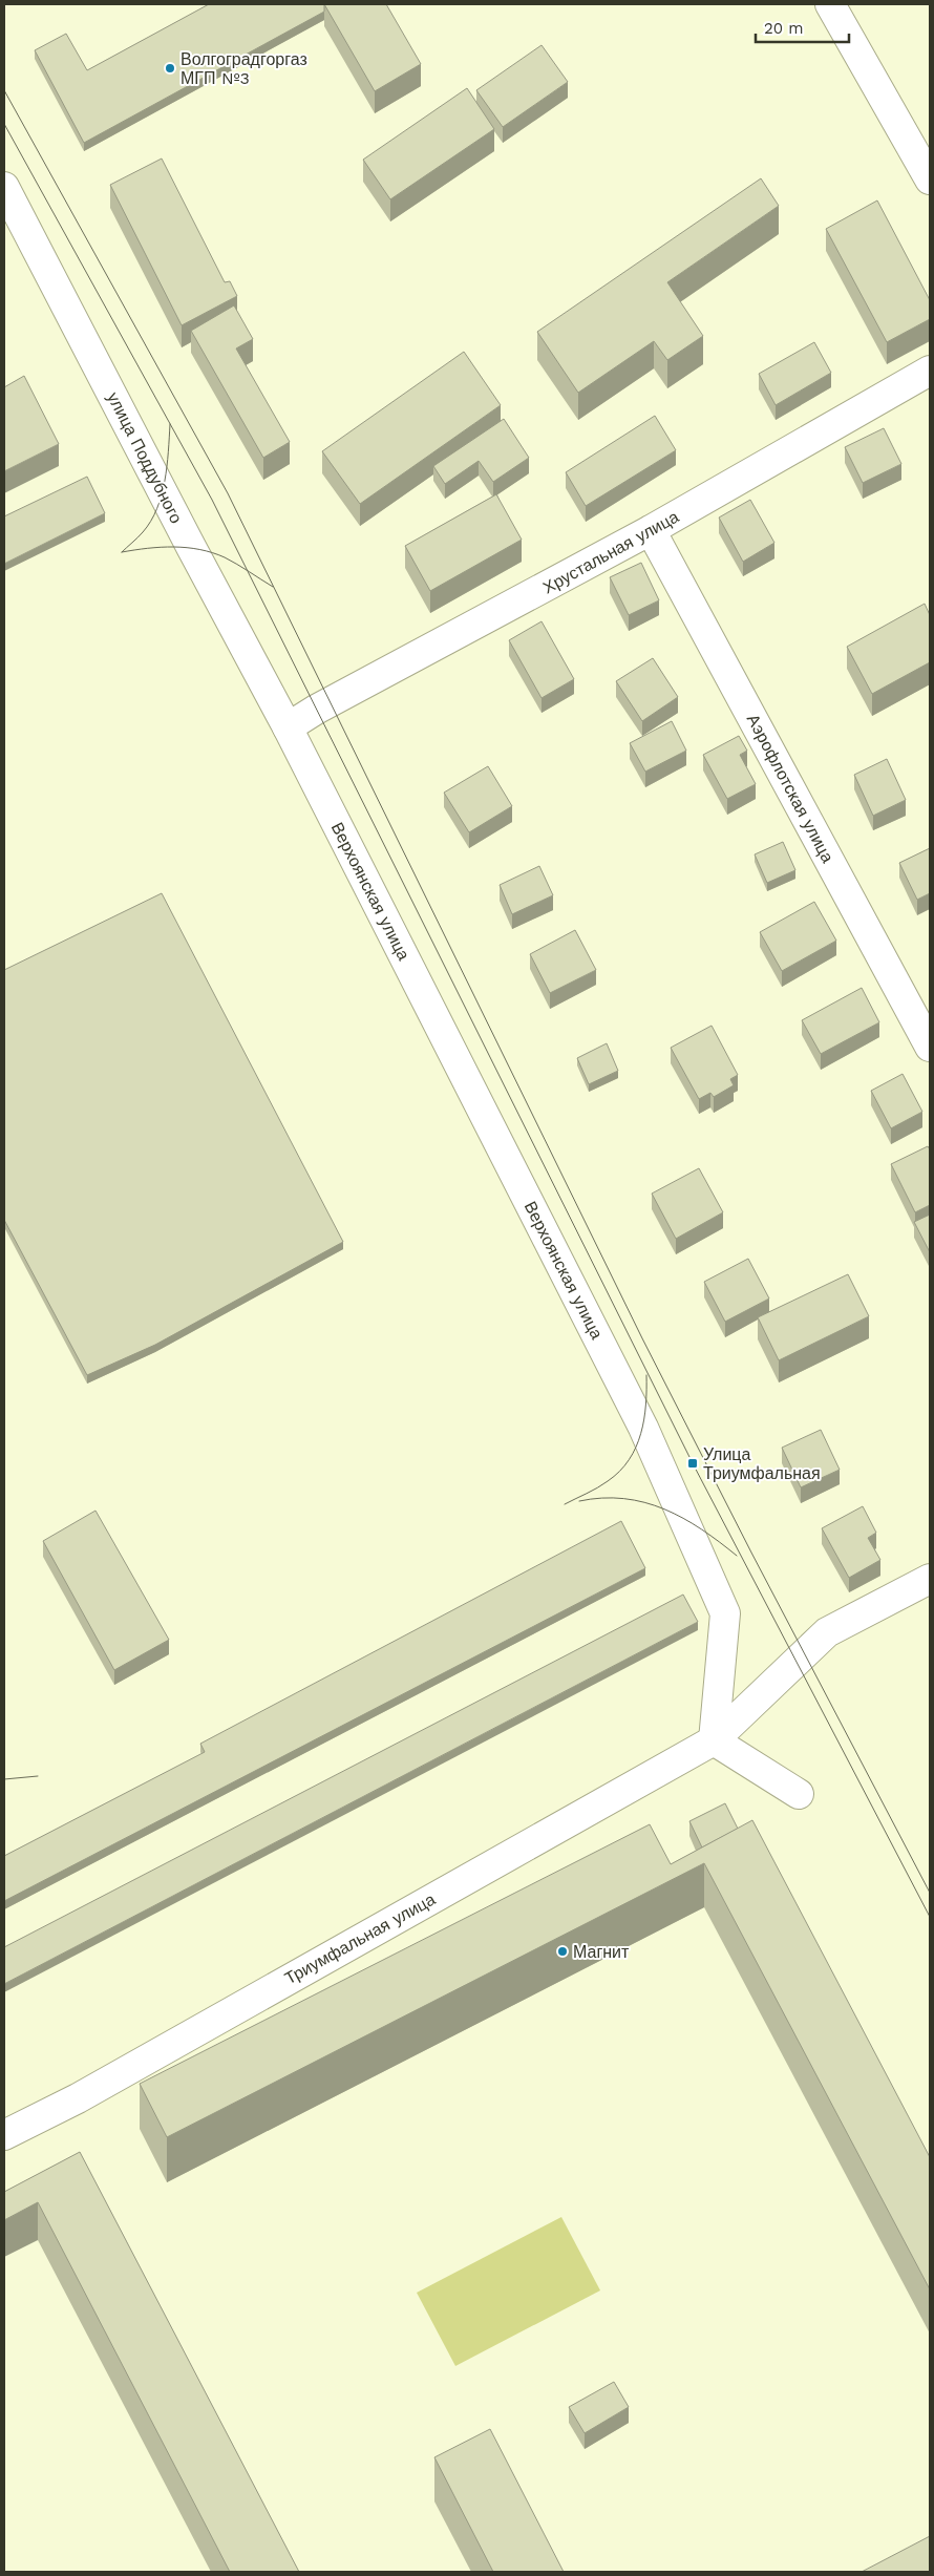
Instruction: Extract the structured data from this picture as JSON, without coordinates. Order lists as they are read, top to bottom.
{
  "streets": {
    "street": [
      "улица Поддубного",
      "Хрустальная улица",
      "Аэрофлотская улица",
      "Верхоянская улица",
      "Триумфальная улица"
    ]
  },
  "crossings": [
    ["улица Поддубного", "Хрустальная улица"],
    ["улица Поддубного", "Верхоянская улица"],
    ["Хрустальная улица", "Аэрофлотская улица"],
    ["Хрустальная улица", "Верхоянская улица"],
    ["Верхоянская улица", "Триумфальная улица"]
  ],
  "places": {
    "other": ["Волгоградгоргаз МГП №3", "Магнит"],
    "transit": ["Улица Триумфальная"]
  },
  "scale_bar": "20 m"
}
